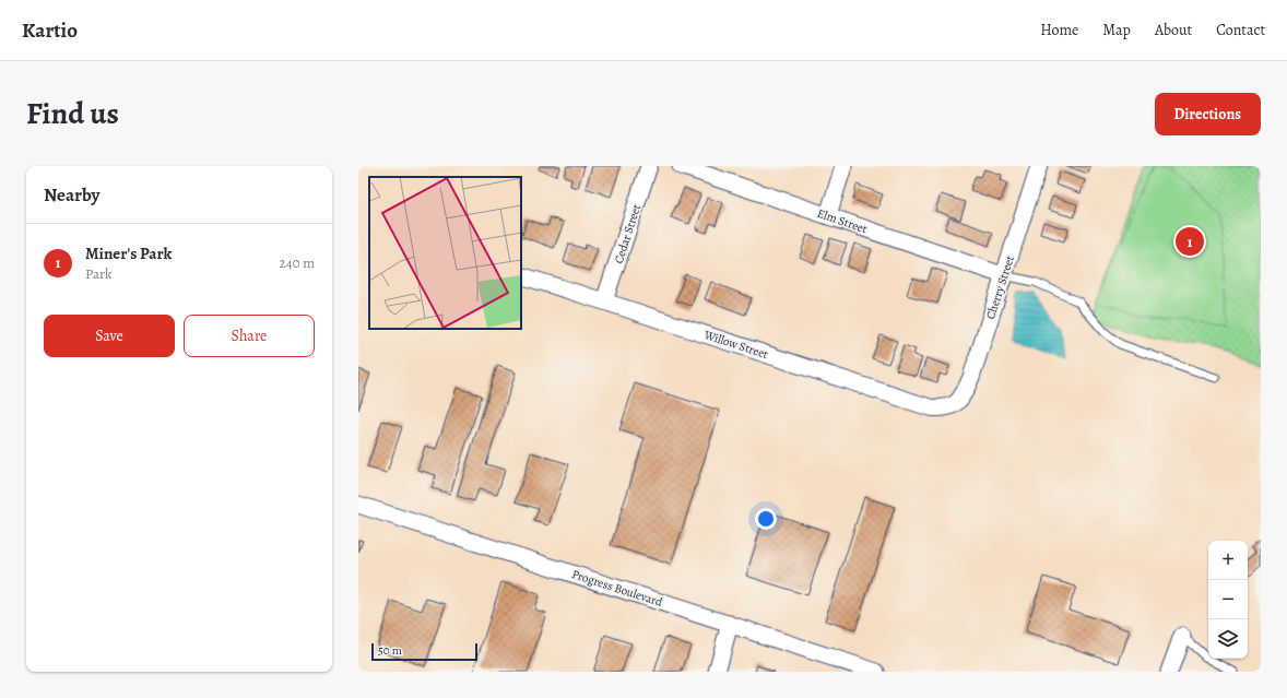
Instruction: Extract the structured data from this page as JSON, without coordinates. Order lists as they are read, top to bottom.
{
  "streets": {
    "street": [
      "Elm Street",
      "Cedar Street",
      "Cherry Street",
      "Willow Street",
      "Progress Boulevard"
    ]
  },
  "crossings": [
    ["Elm Street", "Cherry Street"],
    ["Cedar Street", "Willow Street"],
    ["Cherry Street", "Willow Street"]
  ],
  "scale_bar": "50 m",
  "page": {
    "header": "Kartio",
    "nav": [
      "Home",
      "Map",
      "About",
      "Contact"
    ],
    "title": "Find us",
    "buttons": [
      "Directions",
      ["Save", "Share"]
    ],
    "heading": "Nearby",
    "list": [
      {
        "mark": "1",
        "name": "Miner's Park",
        "note": "Park",
        "value": "240 m"
      }
    ],
    "pins": "1",
    "map_buttons": ["+", "−"],
    "scale": "50 m"
  }
}
